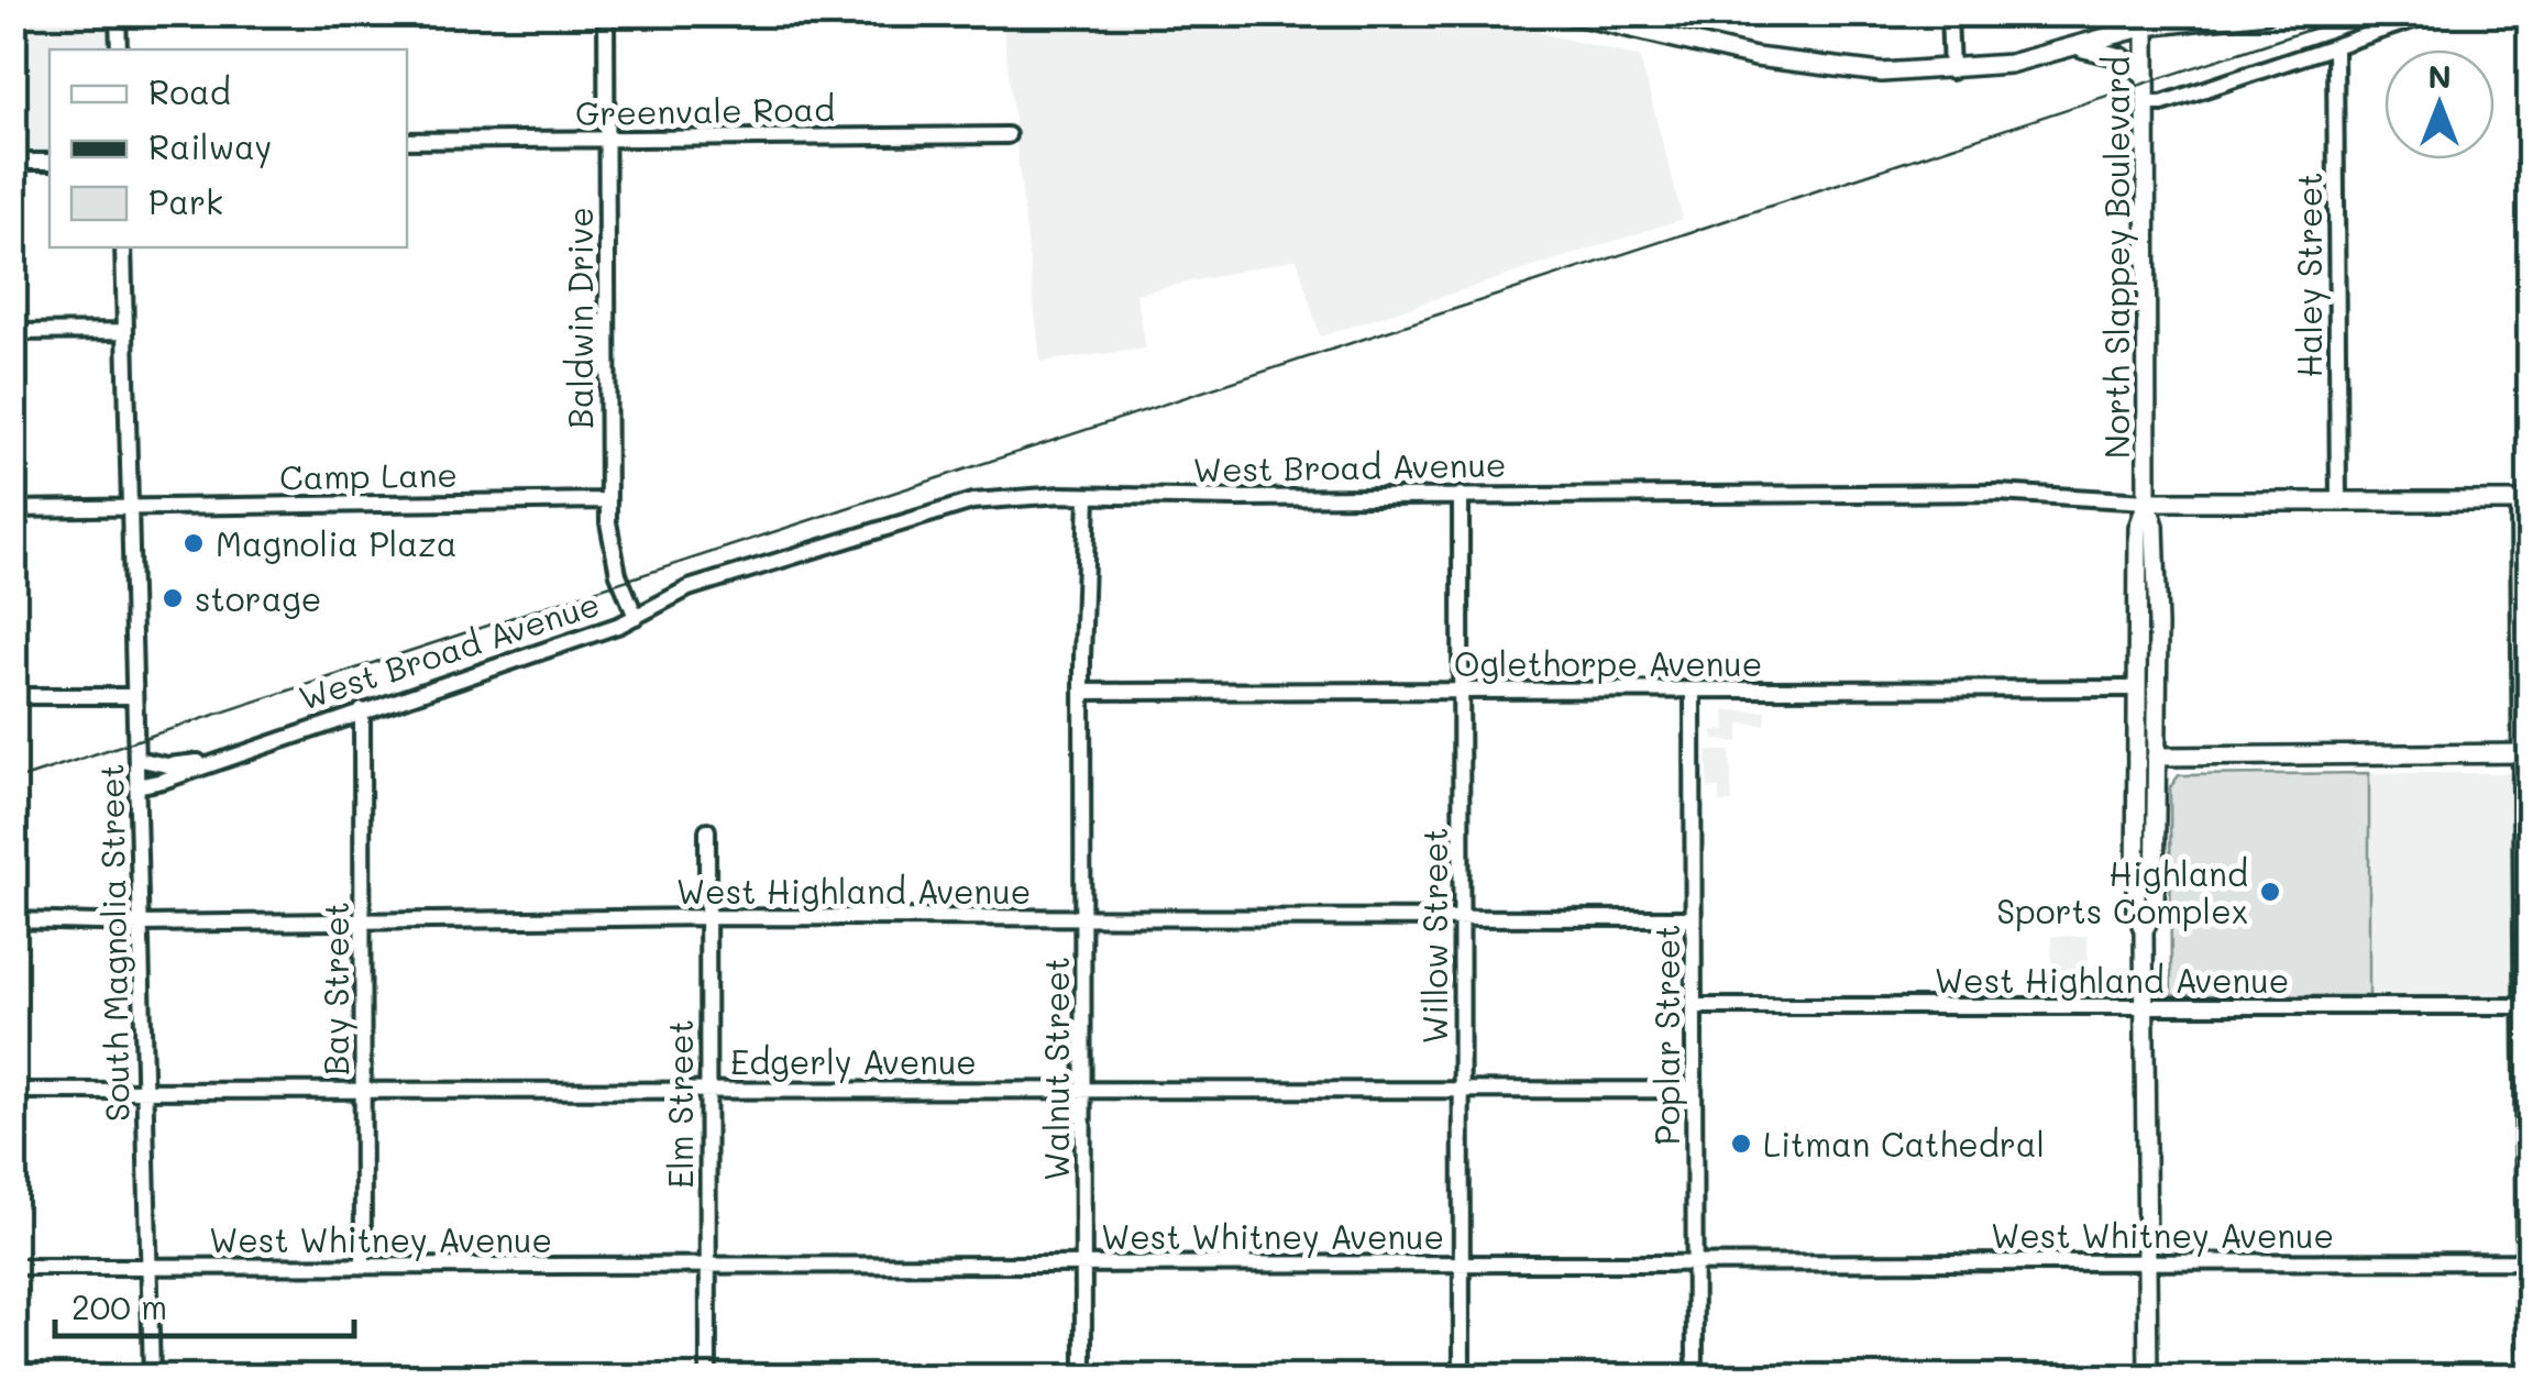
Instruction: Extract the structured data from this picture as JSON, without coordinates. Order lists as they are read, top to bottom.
{
  "streets": {
    "main road": ["North Slappey Boulevard", "West Broad Avenue"],
    "street": [
      "Greenvale Road",
      "Haley Street",
      "Baldwin Drive",
      "Camp Lane",
      "Oglethorpe Avenue",
      "West Highland Avenue",
      "Willow Street",
      "South Magnolia Street",
      "Bay Street",
      "Poplar Street",
      "Edgerly Avenue",
      "Walnut Street",
      "Elm Street",
      "West Whitney Avenue"
    ]
  },
  "crossings": [
    ["Greenvale Road", "Baldwin Drive"],
    ["North Slappey Boulevard", "West Broad Avenue"],
    ["North Slappey Boulevard", "Oglethorpe Avenue"],
    ["Haley Street", "West Broad Avenue"],
    ["Baldwin Drive", "West Broad Avenue"],
    ["Baldwin Drive", "Camp Lane"],
    ["West Broad Avenue", "Willow Street"],
    ["West Broad Avenue", "South Magnolia Street"],
    ["West Broad Avenue", "Bay Street"],
    ["West Broad Avenue", "Walnut Street"],
    ["Camp Lane", "South Magnolia Street"],
    ["Oglethorpe Avenue", "Willow Street"],
    ["Oglethorpe Avenue", "Poplar Street"],
    ["Oglethorpe Avenue", "Walnut Street"],
    ["West Highland Avenue", "Willow Street"],
    ["West Highland Avenue", "South Magnolia Street"],
    ["West Highland Avenue", "Bay Street"],
    ["West Highland Avenue", "Poplar Street"],
    ["West Highland Avenue", "Walnut Street"],
    ["West Highland Avenue", "Elm Street"],
    ["Willow Street", "Edgerly Avenue"],
    ["Willow Street", "West Whitney Avenue"],
    ["South Magnolia Street", "Edgerly Avenue"],
    ["South Magnolia Street", "West Whitney Avenue"],
    ["Bay Street", "Edgerly Avenue"],
    ["Bay Street", "West Whitney Avenue"],
    ["Poplar Street", "Edgerly Avenue"],
    ["Poplar Street", "West Whitney Avenue"],
    ["Edgerly Avenue", "Walnut Street"],
    ["Edgerly Avenue", "Elm Street"],
    ["Walnut Street", "West Whitney Avenue"],
    ["Elm Street", "West Whitney Avenue"]
  ],
  "places": [
    "Magnolia Plaza",
    "storage",
    "Highland Sports Complex",
    "Litman Cathedral"
  ],
  "legend": ["Road", "Railway", "Park"],
  "scale_bar": "200 m",
  "north": "top"
}
